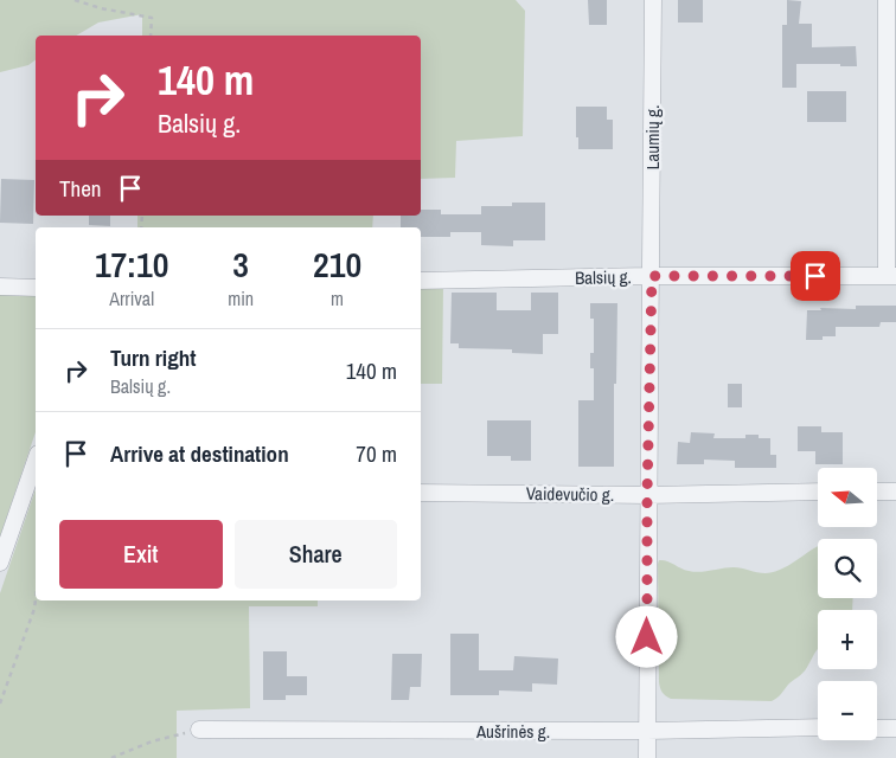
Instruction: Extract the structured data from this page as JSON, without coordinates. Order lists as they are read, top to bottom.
{
  "streets": {
    "street": [
      "Laumių g.",
      "Balsių g.",
      "Vaidevučio g.",
      "Aušrinės g."
    ]
  },
  "crossings": [
    ["Laumių g.", "Balsių g."],
    ["Laumių g.", "Vaidevučio g."],
    ["Laumių g.", "Aušrinės g."]
  ],
  "north": "left",
  "page": {
    "turn": ["140 m", "Balsių g."],
    "then": "Then",
    "eta": [
      "17:10",
      "Arrival",
      "3",
      "min",
      "210",
      "m"
    ],
    "list": [
      {
        "name": "Turn right",
        "note": "Balsių g.",
        "value": "140 m"
      },
      {
        "name": "Arrive at destination",
        "value": "70 m"
      }
    ],
    "map_buttons": ["+", "−"],
    "buttons": ["Exit", "Share"]
  }
}
